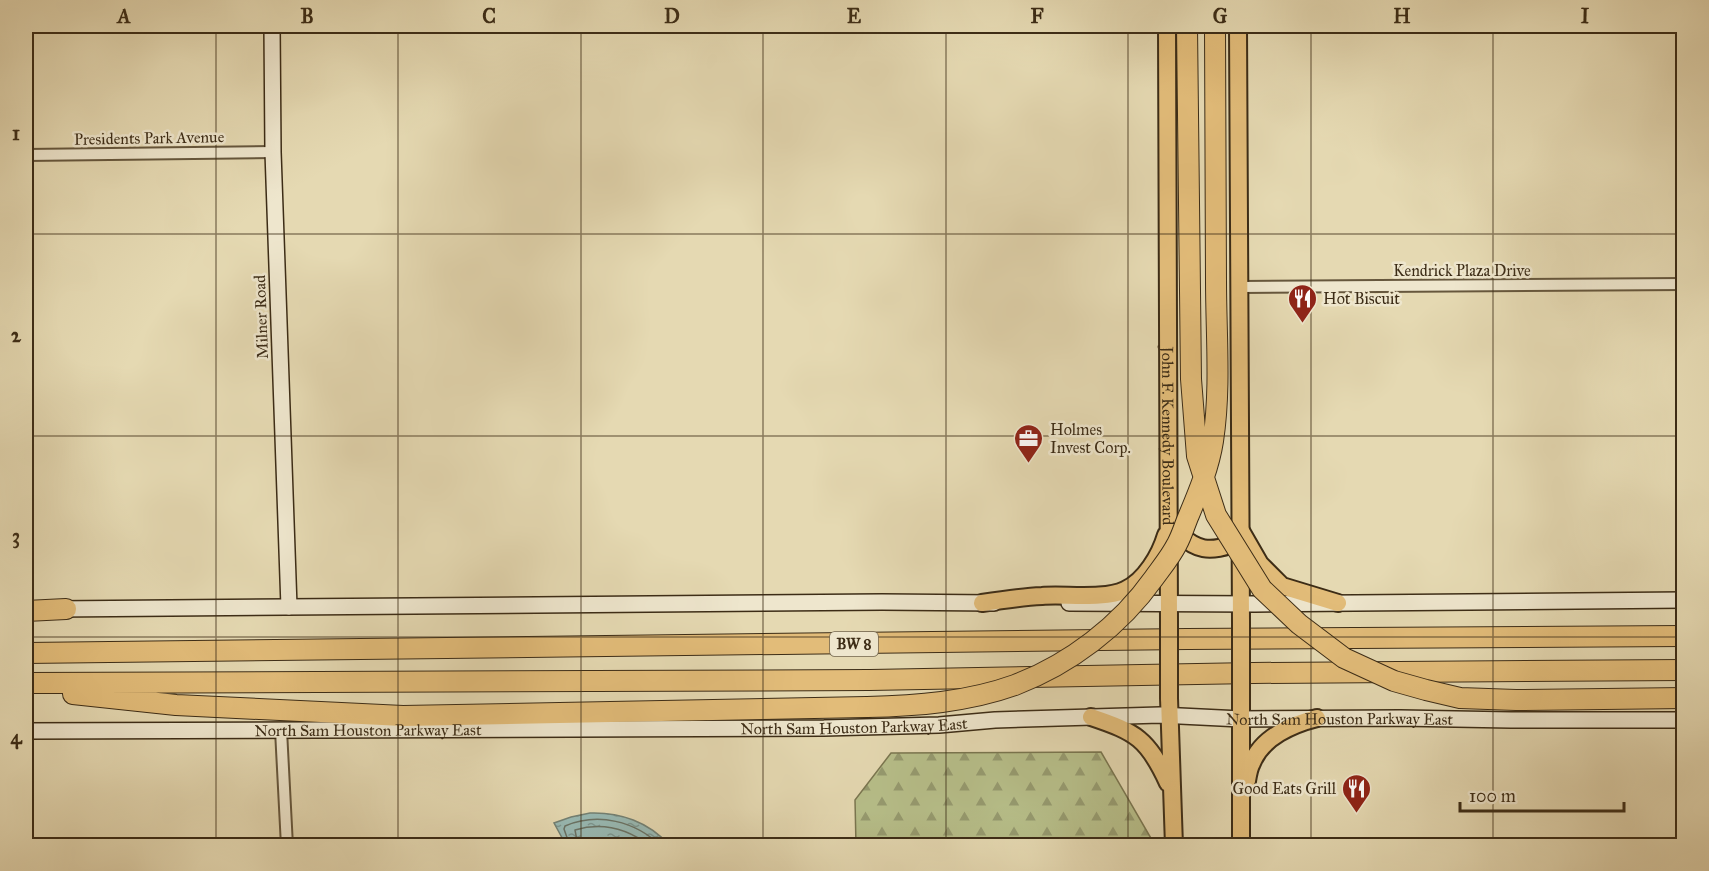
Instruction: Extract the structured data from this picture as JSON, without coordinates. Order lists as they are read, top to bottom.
{
  "streets": {
    "highway": ["BW 8"],
    "main road": ["Milner Road", "John F. Kennedy Boulevard", "North Sam Houston Parkway East"],
    "street": ["Presidents Park Avenue", "Kendrick Plaza Drive"]
  },
  "crossings": [
    ["Presidents Park Avenue", "Milner Road"],
    ["John F. Kennedy Boulevard", "North Sam Houston Parkway East"]
  ],
  "places": {
    "restaurant": ["Hot Biscuit", "Good Eats Grill"],
    "office": ["Holmes Invest Corp."]
  },
  "scale_bar": "100 m",
  "grid": {
    "columns": [
      "A",
      "B",
      "C",
      "D",
      "E",
      "F",
      "G",
      "H",
      "I"
    ],
    "rows": [
      "1",
      "2",
      "3",
      "4"
    ]
  }
}
